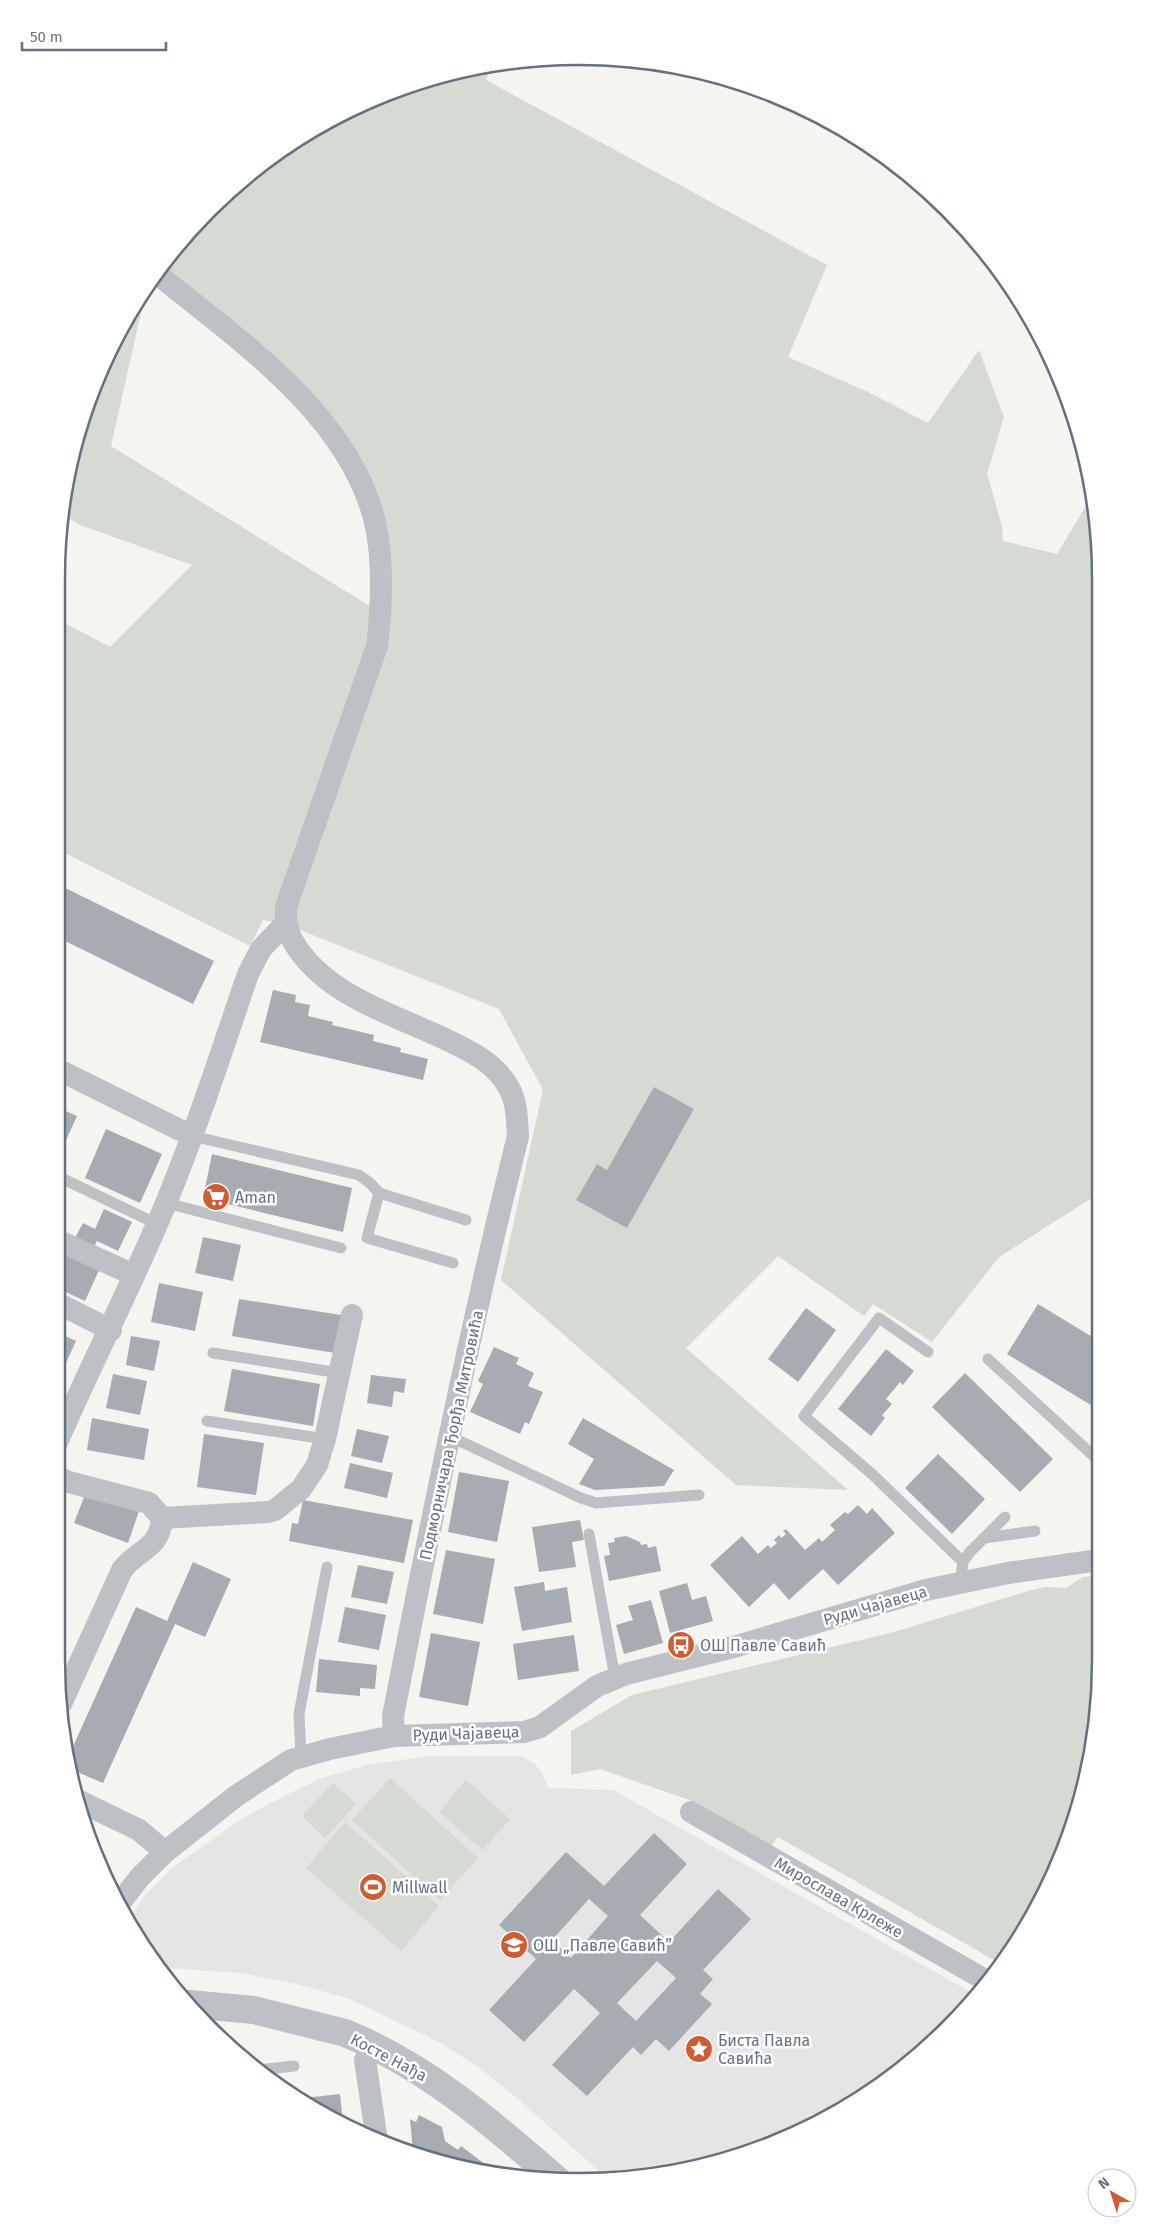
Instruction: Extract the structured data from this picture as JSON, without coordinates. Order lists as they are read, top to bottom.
{
  "streets": {
    "street": [
      "Подморничара Ђорђа Митровића",
      "Руди Чајавеца",
      "Мирослава Крлеже",
      "Косте Нађа"
    ]
  },
  "crossings": [
    ["Подморничара Ђорђа Митровића", "Руди Чајавеца"]
  ],
  "places": {
    "supermarket": ["Aman"],
    "bus stop": ["ОШ Павле Савић"],
    "sports": ["Millwall"],
    "school or university": ["ОШ „Павле Савић”"],
    "place": ["Биста Павла Савића"]
  },
  "scale_bar": "50 m",
  "north": "top left"
}
